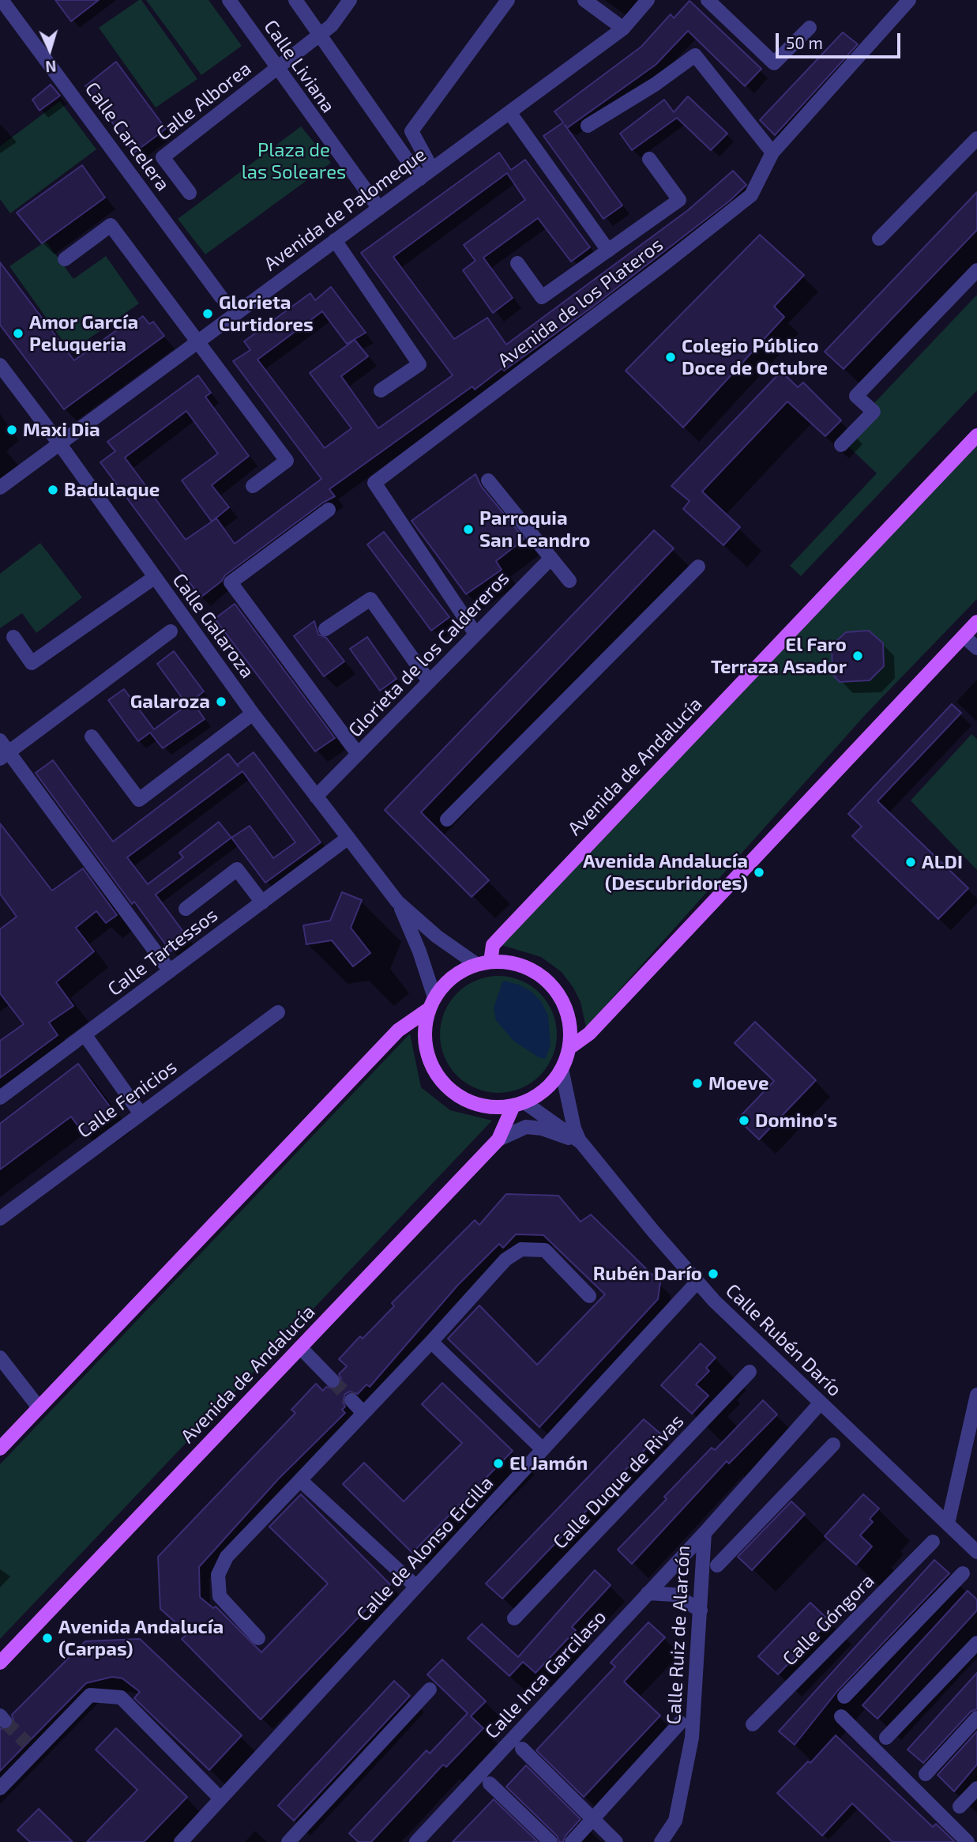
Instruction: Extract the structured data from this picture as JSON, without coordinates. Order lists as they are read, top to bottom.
{
  "streets": {
    "main road": ["Avenida de Andalucía"],
    "street": [
      "Calle Liviana",
      "Calle Alborea",
      "Calle Carcelera",
      "Avenida de Palomeque",
      "Avenida de los Plateros",
      "Calle Galaroza",
      "Glorieta de los Caldereros",
      "Calle Tartessos",
      "Calle Fenicios",
      "Calle Rubén Darío",
      "Calle Duque de Rivas",
      "Calle de Alonso Ercilla",
      "Calle Góngora",
      "Calle Ruiz de Alarcón",
      "Calle Inca Garcilaso"
    ]
  },
  "crossings": [
    ["Calle Liviana", "Calle Alborea"],
    ["Calle Liviana", "Avenida de Palomeque"],
    ["Avenida de Palomeque", "Calle Galaroza"],
    ["Avenida de los Plateros", "Glorieta de los Caldereros"],
    ["Calle Galaroza", "Glorieta de los Caldereros"],
    ["Calle Galaroza", "Avenida de Andalucía"],
    ["Calle Galaroza", "Calle Tartessos"],
    ["Calle Galaroza", "Calle Rubén Darío"],
    ["Avenida de Andalucía", "Calle Rubén Darío"],
    ["Calle Rubén Darío", "Calle de Alonso Ercilla"],
    ["Calle Rubén Darío", "Calle Ruiz de Alarcón"],
    ["Calle Ruiz de Alarcón", "Calle Inca Garcilaso"]
  ],
  "parks": ["Plaza de las Soleares"],
  "places": [
    "Glorieta Curtidores",
    "Amor García Peluqueria",
    "Colegio Público Doce de Octubre",
    "Maxi Dia",
    "Badulaque",
    "Parroquia San Leandro",
    "El Faro Terraza Asador",
    "Galaroza",
    "ALDI",
    "Avenida Andalucía (Descubridores)",
    "Moeve",
    "Domino's",
    "Rubén Darío",
    "El Jamón",
    "Avenida Andalucía (Carpas)"
  ],
  "scale_bar": "50 m",
  "north": "bottom"
}
